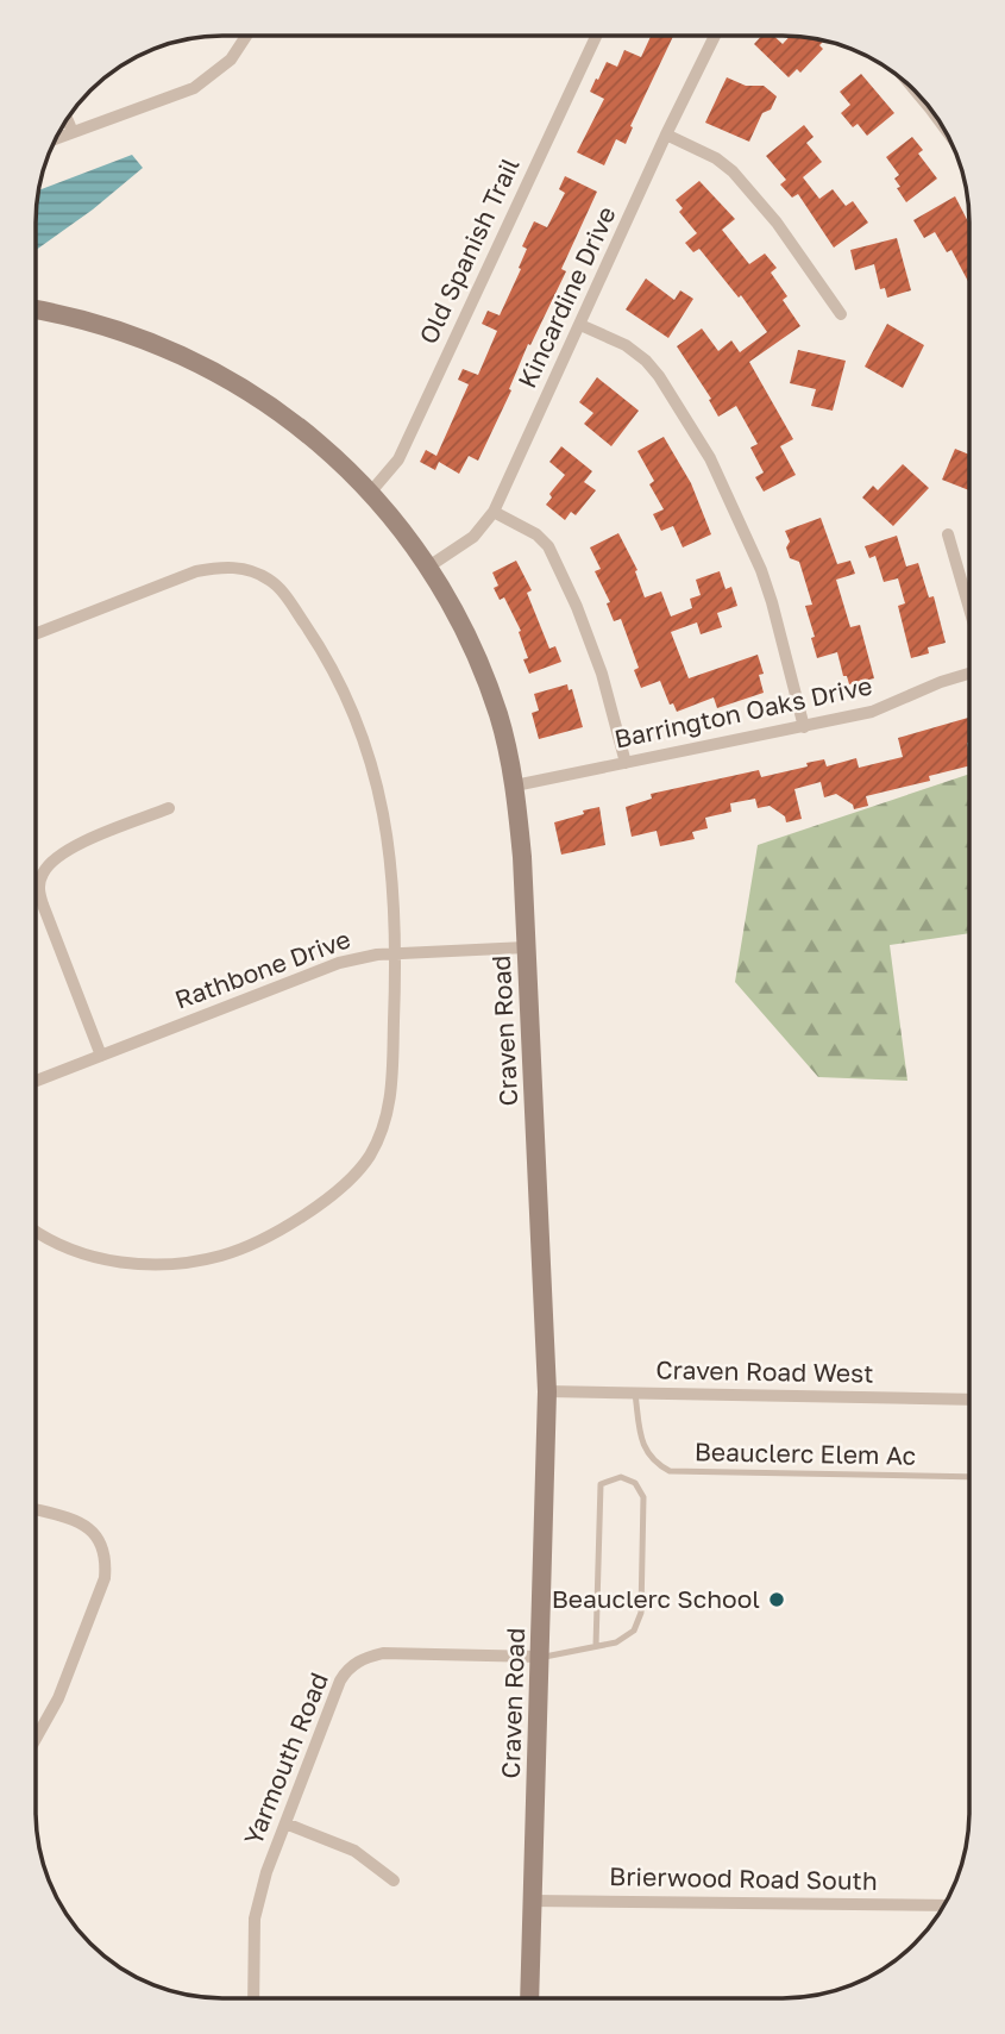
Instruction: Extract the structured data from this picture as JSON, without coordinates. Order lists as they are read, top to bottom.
{
  "streets": {
    "street": [
      "Old Spanish Trail",
      "Kincardine Drive",
      "Barrington Oaks Drive",
      "Rathbone Drive",
      "Craven Road",
      "Craven Road West",
      "Yarmouth Road",
      "Brierwood Road South"
    ],
    "lane": ["Beauclerc Elem Ac"]
  },
  "crossings": [
    ["Old Spanish Trail", "Craven Road"],
    ["Kincardine Drive", "Craven Road"],
    ["Barrington Oaks Drive", "Craven Road"],
    ["Rathbone Drive", "Craven Road"],
    ["Craven Road", "Craven Road West"],
    ["Craven Road", "Yarmouth Road"],
    ["Craven Road", "Brierwood Road South"],
    ["Craven Road West", "Beauclerc Elem Ac"]
  ],
  "places": ["Beauclerc School"]
}
